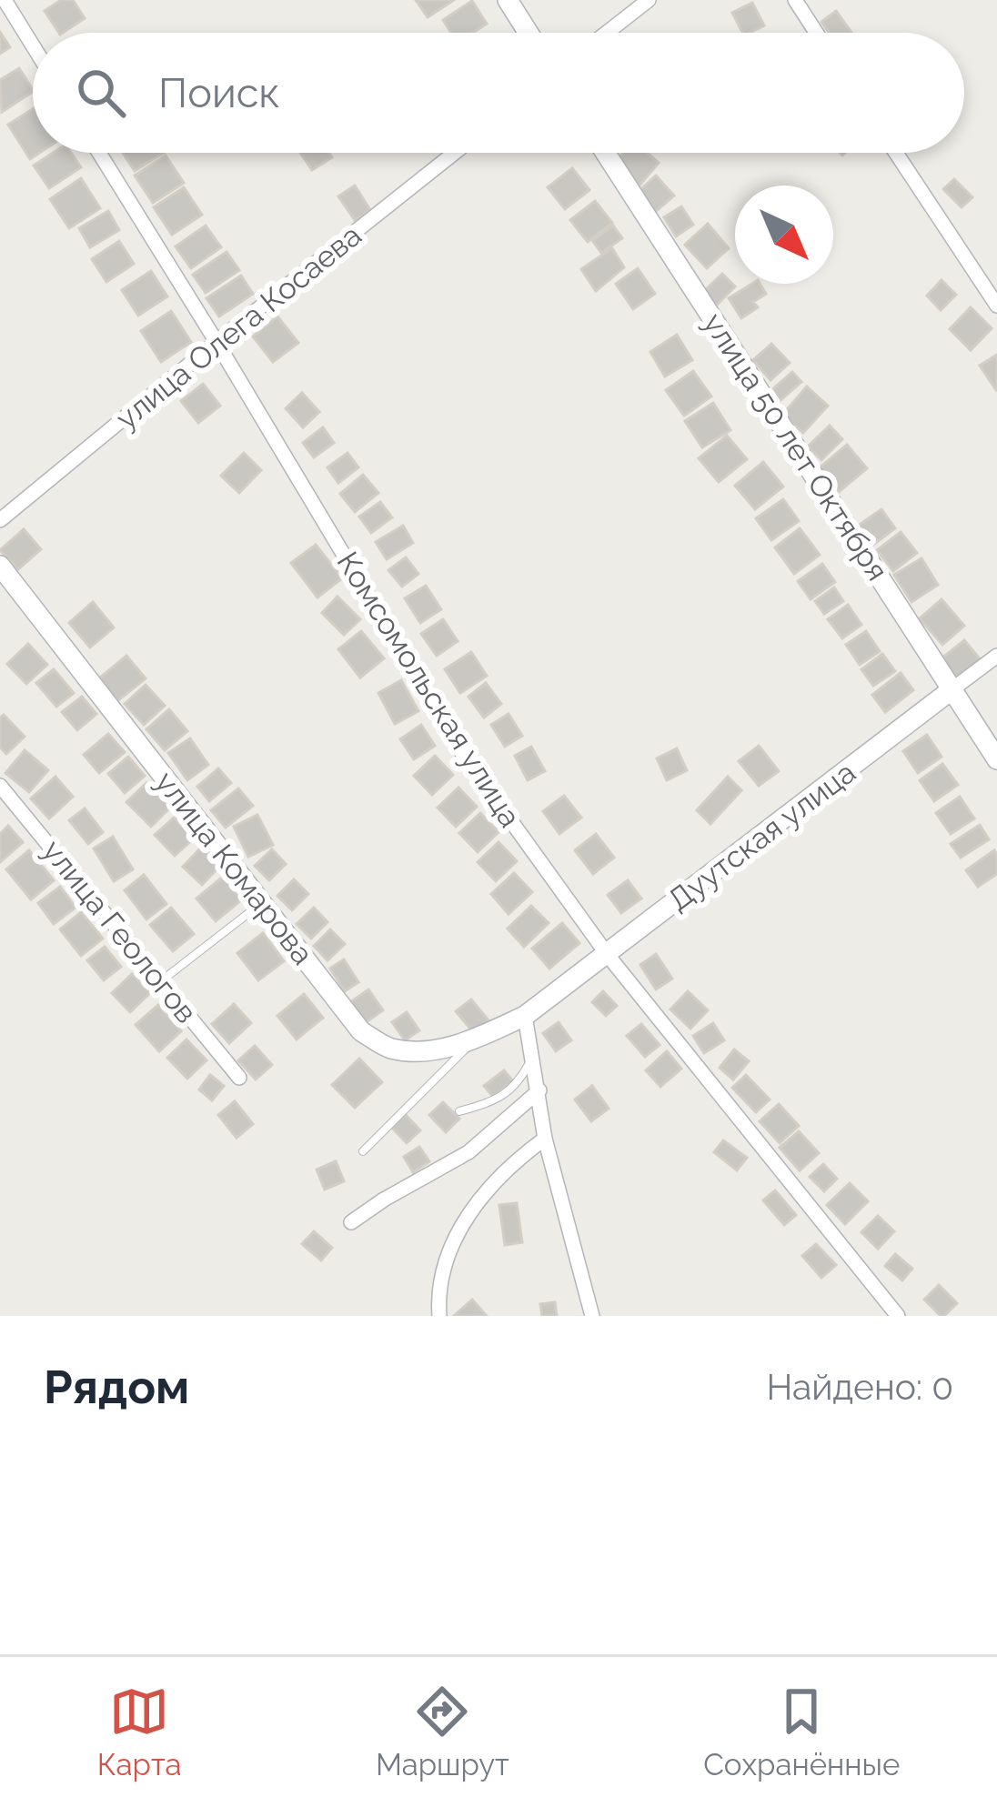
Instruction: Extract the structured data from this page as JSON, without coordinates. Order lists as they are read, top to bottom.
{
  "streets": {
    "street": [
      "улица Олега Косаева",
      "улица 50 лет Октября",
      "Комсомольская улица",
      "Дуутская улица",
      "улица Комарова",
      "улица Геологов"
    ]
  },
  "crossings": [
    ["улица Олега Косаева", "Комсомольская улица"],
    ["улица 50 лет Октября", "Дуутская улица"],
    ["Комсомольская улица", "Дуутская улица"],
    ["Дуутская улица", "улица Комарова"]
  ],
  "north": "bottom right",
  "page": {
    "search": "Поиск",
    "heading": ["Рядом", "Найдено: 0"],
    "nav": ["Карта", "Маршрут", "Сохранённые"]
  }
}
